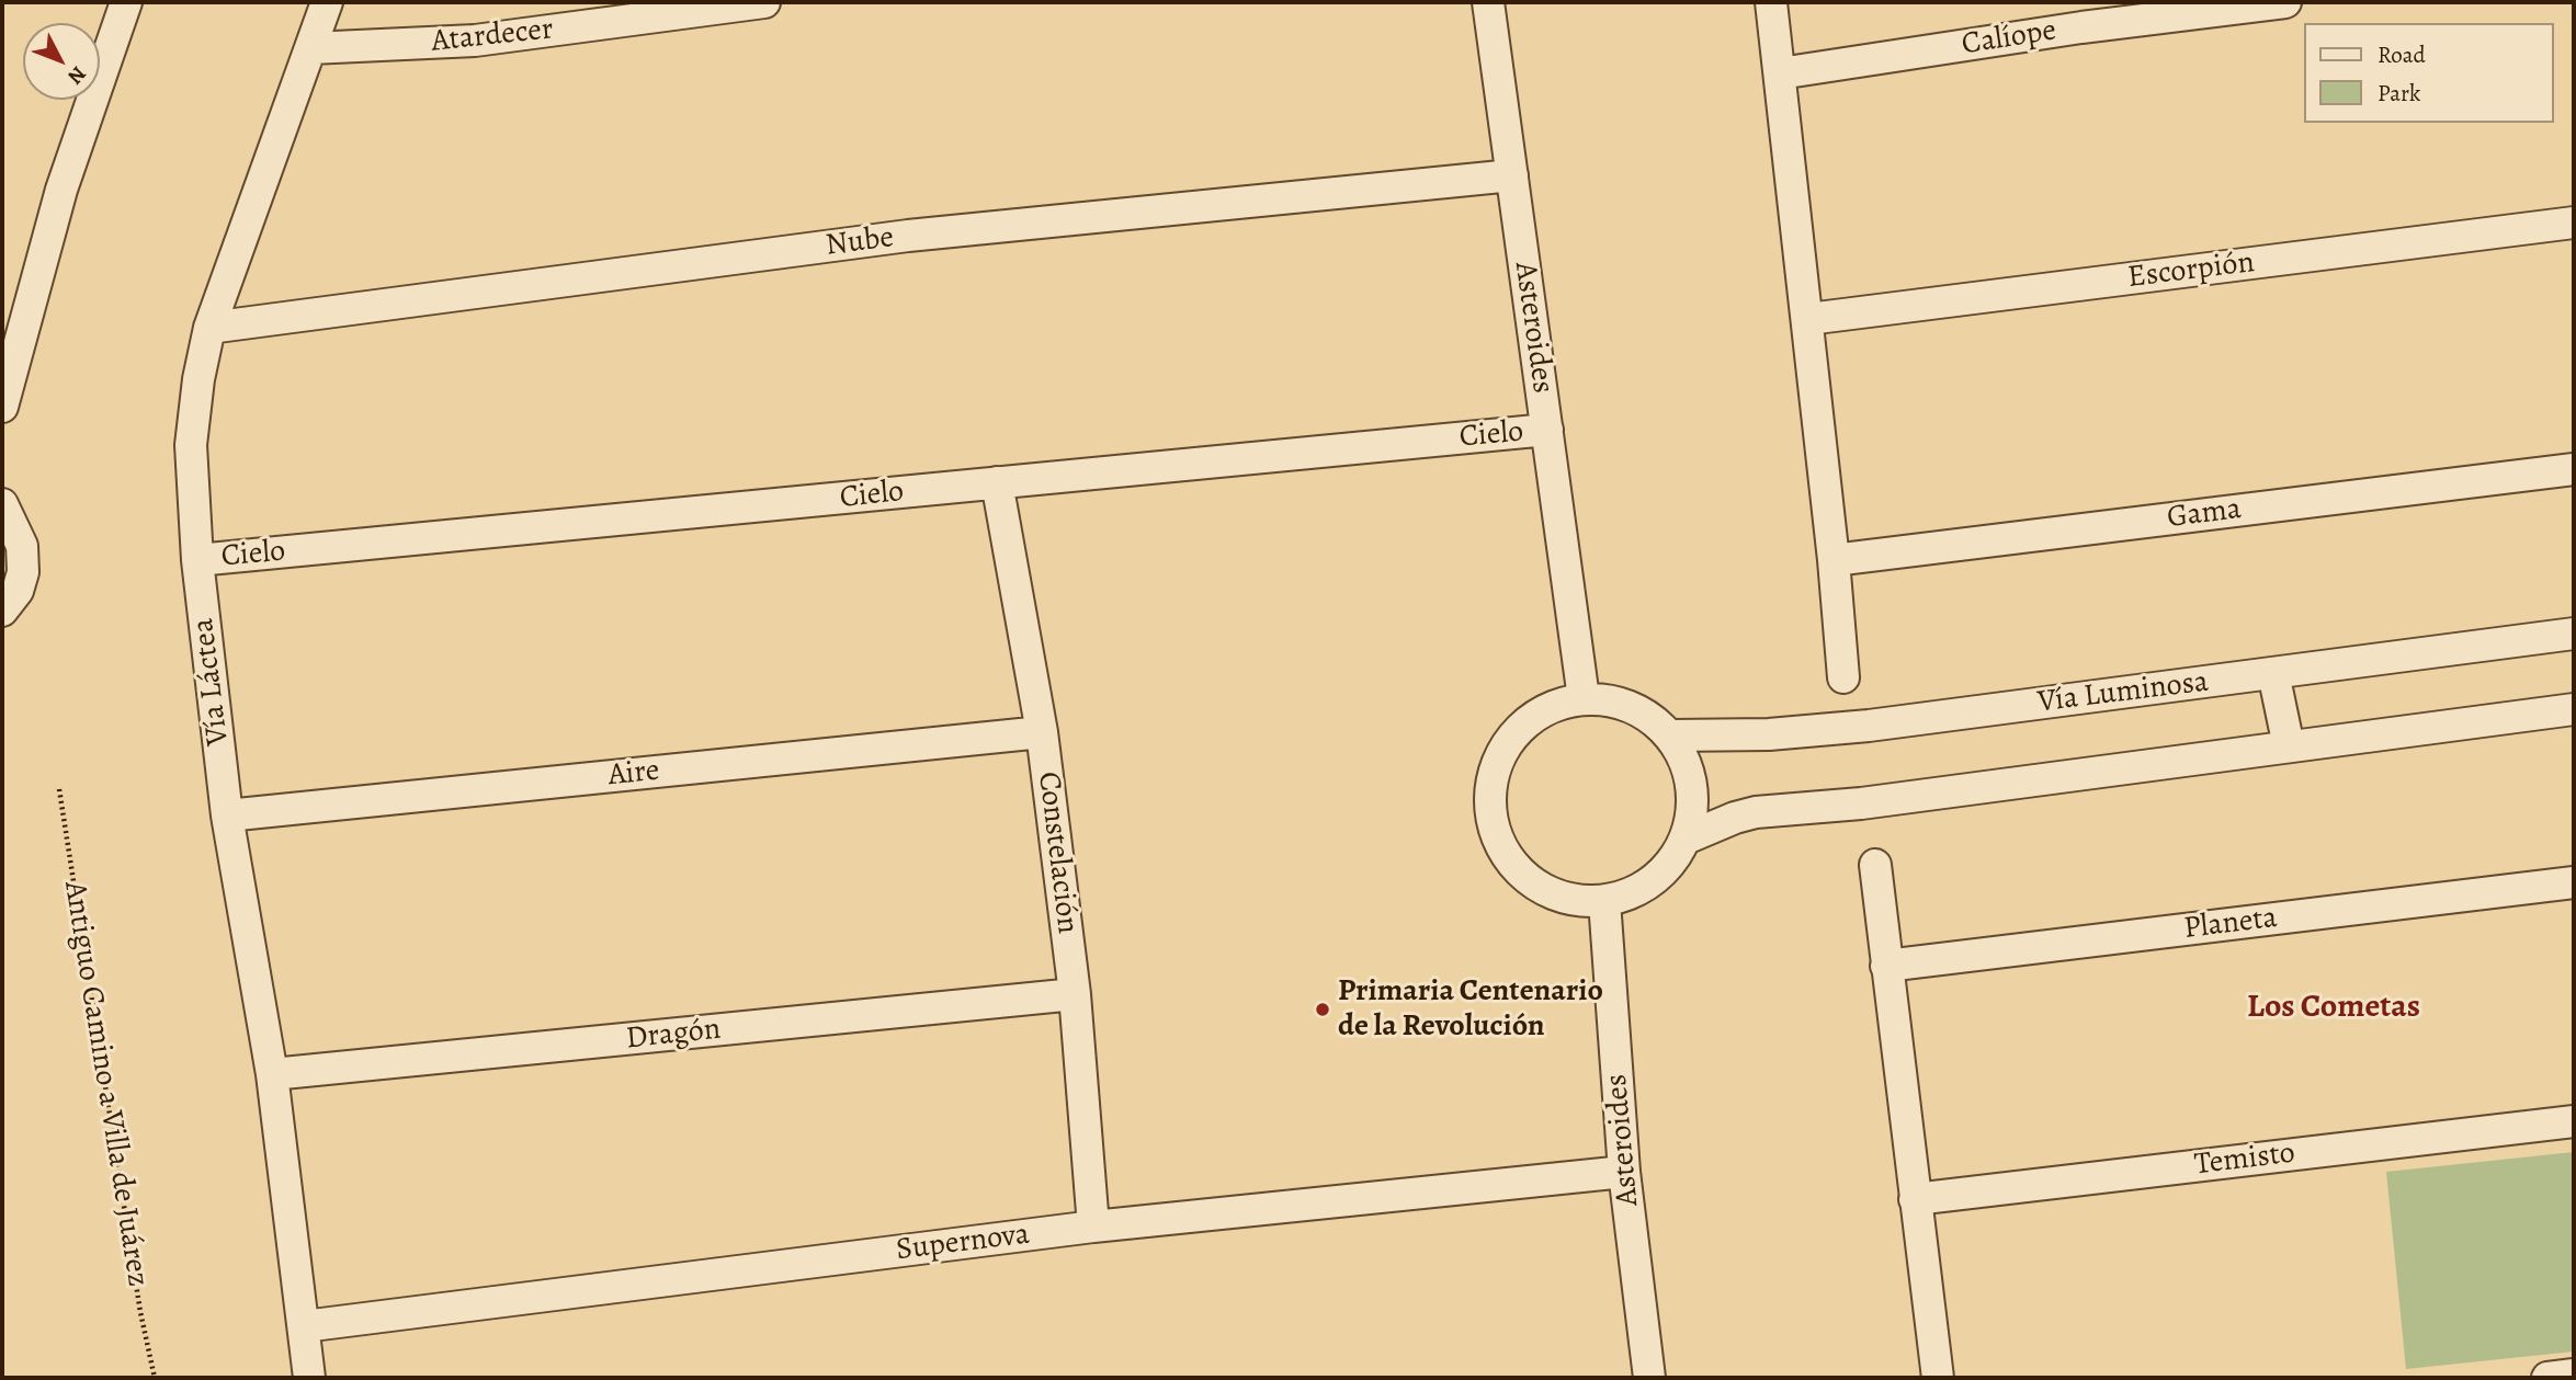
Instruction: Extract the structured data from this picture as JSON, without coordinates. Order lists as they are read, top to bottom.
{
  "streets": {
    "street": [
      "Atardecer",
      "Calíope",
      "Nube",
      "Escorpión",
      "Asteroides",
      "Cielo",
      "Gama",
      "Vía Láctea",
      "Vía Luminosa",
      "Aire",
      "Constelación",
      "Planeta",
      "Dragón",
      "Temisto",
      "Supernova"
    ],
    "path": ["Antiguo Camino a Villa de Juárez"]
  },
  "crossings": [
    ["Atardecer", "Vía Láctea"],
    ["Nube", "Asteroides"],
    ["Nube", "Vía Láctea"],
    ["Asteroides", "Cielo"],
    ["Asteroides", "Vía Luminosa"],
    ["Asteroides", "Supernova"],
    ["Cielo", "Vía Láctea"],
    ["Cielo", "Constelación"],
    ["Vía Láctea", "Aire"],
    ["Vía Láctea", "Dragón"],
    ["Vía Láctea", "Supernova"],
    ["Aire", "Constelación"],
    ["Constelación", "Dragón"],
    ["Constelación", "Supernova"]
  ],
  "districts": ["Los Cometas"],
  "places": ["Primaria Centenario de la Revolución"],
  "legend": ["Road", "Park"],
  "north": "bottom right"
}
